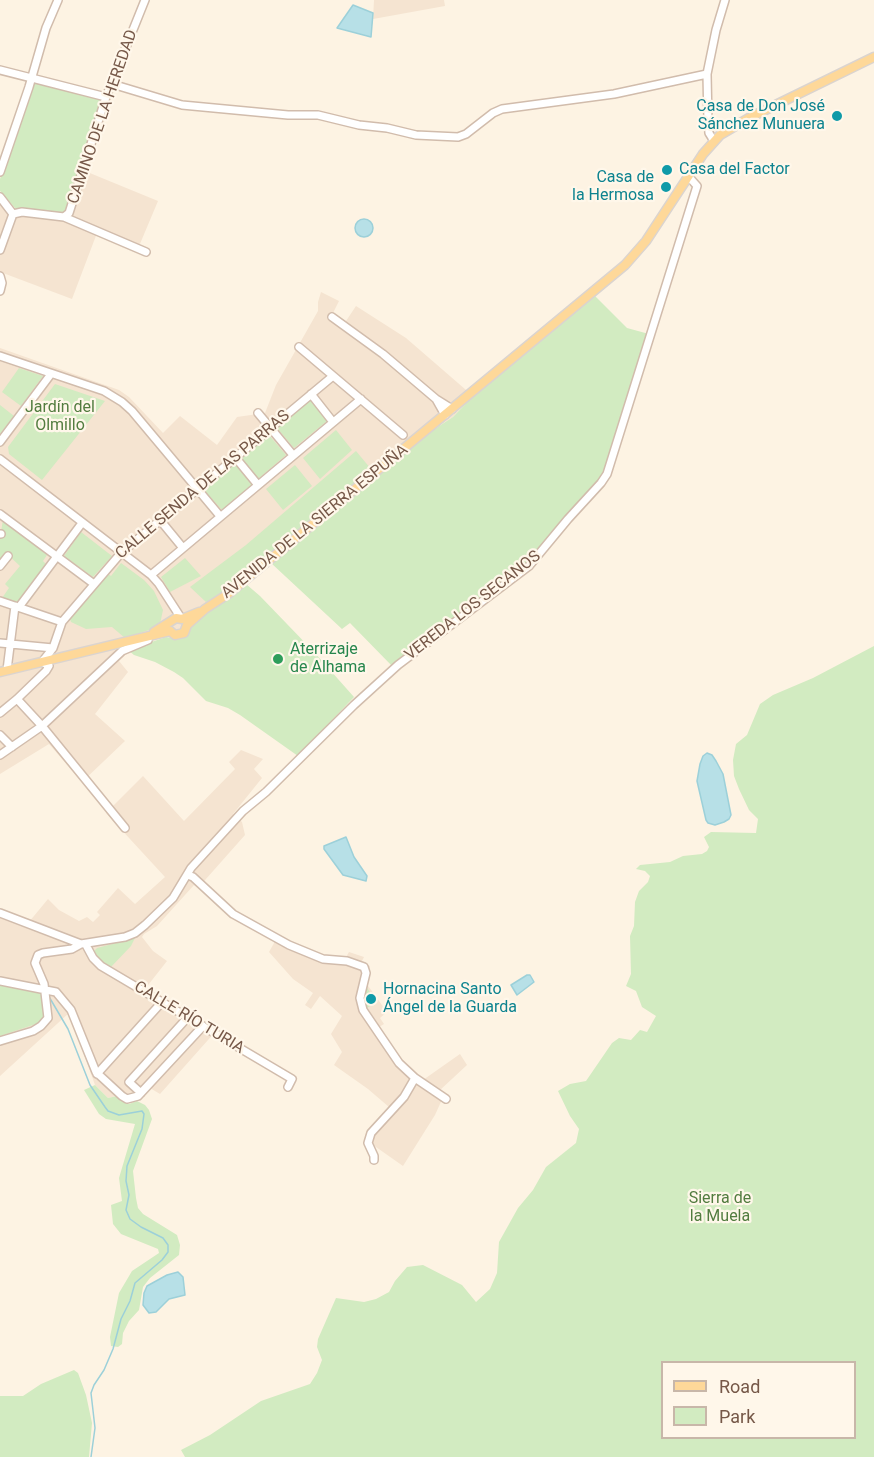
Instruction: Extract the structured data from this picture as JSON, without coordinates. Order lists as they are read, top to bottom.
{
  "streets": {
    "main road": ["AVENIDA DE LA SIERRA ESPUÑA"],
    "street": [
      "CAMINO DE LA HEREDAD",
      "CALLE SENDA DE LAS PARRAS",
      "VEREDA LOS SECANOS",
      "CALLE RÍO TURIA"
    ]
  },
  "crossings": [
    ["CALLE SENDA DE LAS PARRAS", "AVENIDA DE LA SIERRA ESPUÑA"],
    ["AVENIDA DE LA SIERRA ESPUÑA", "VEREDA LOS SECANOS"]
  ],
  "parks": ["Jardín del Olmillo", "Sierra de la Muela"],
  "places": [
    "Casa de Don José Sánchez Munuera",
    "Casa del Factor",
    "Casa de la Hermosa",
    "Aterrizaje de Alhama",
    "Hornacina Santo Ángel de la Guarda"
  ],
  "legend": ["Road", "Park"]
}
